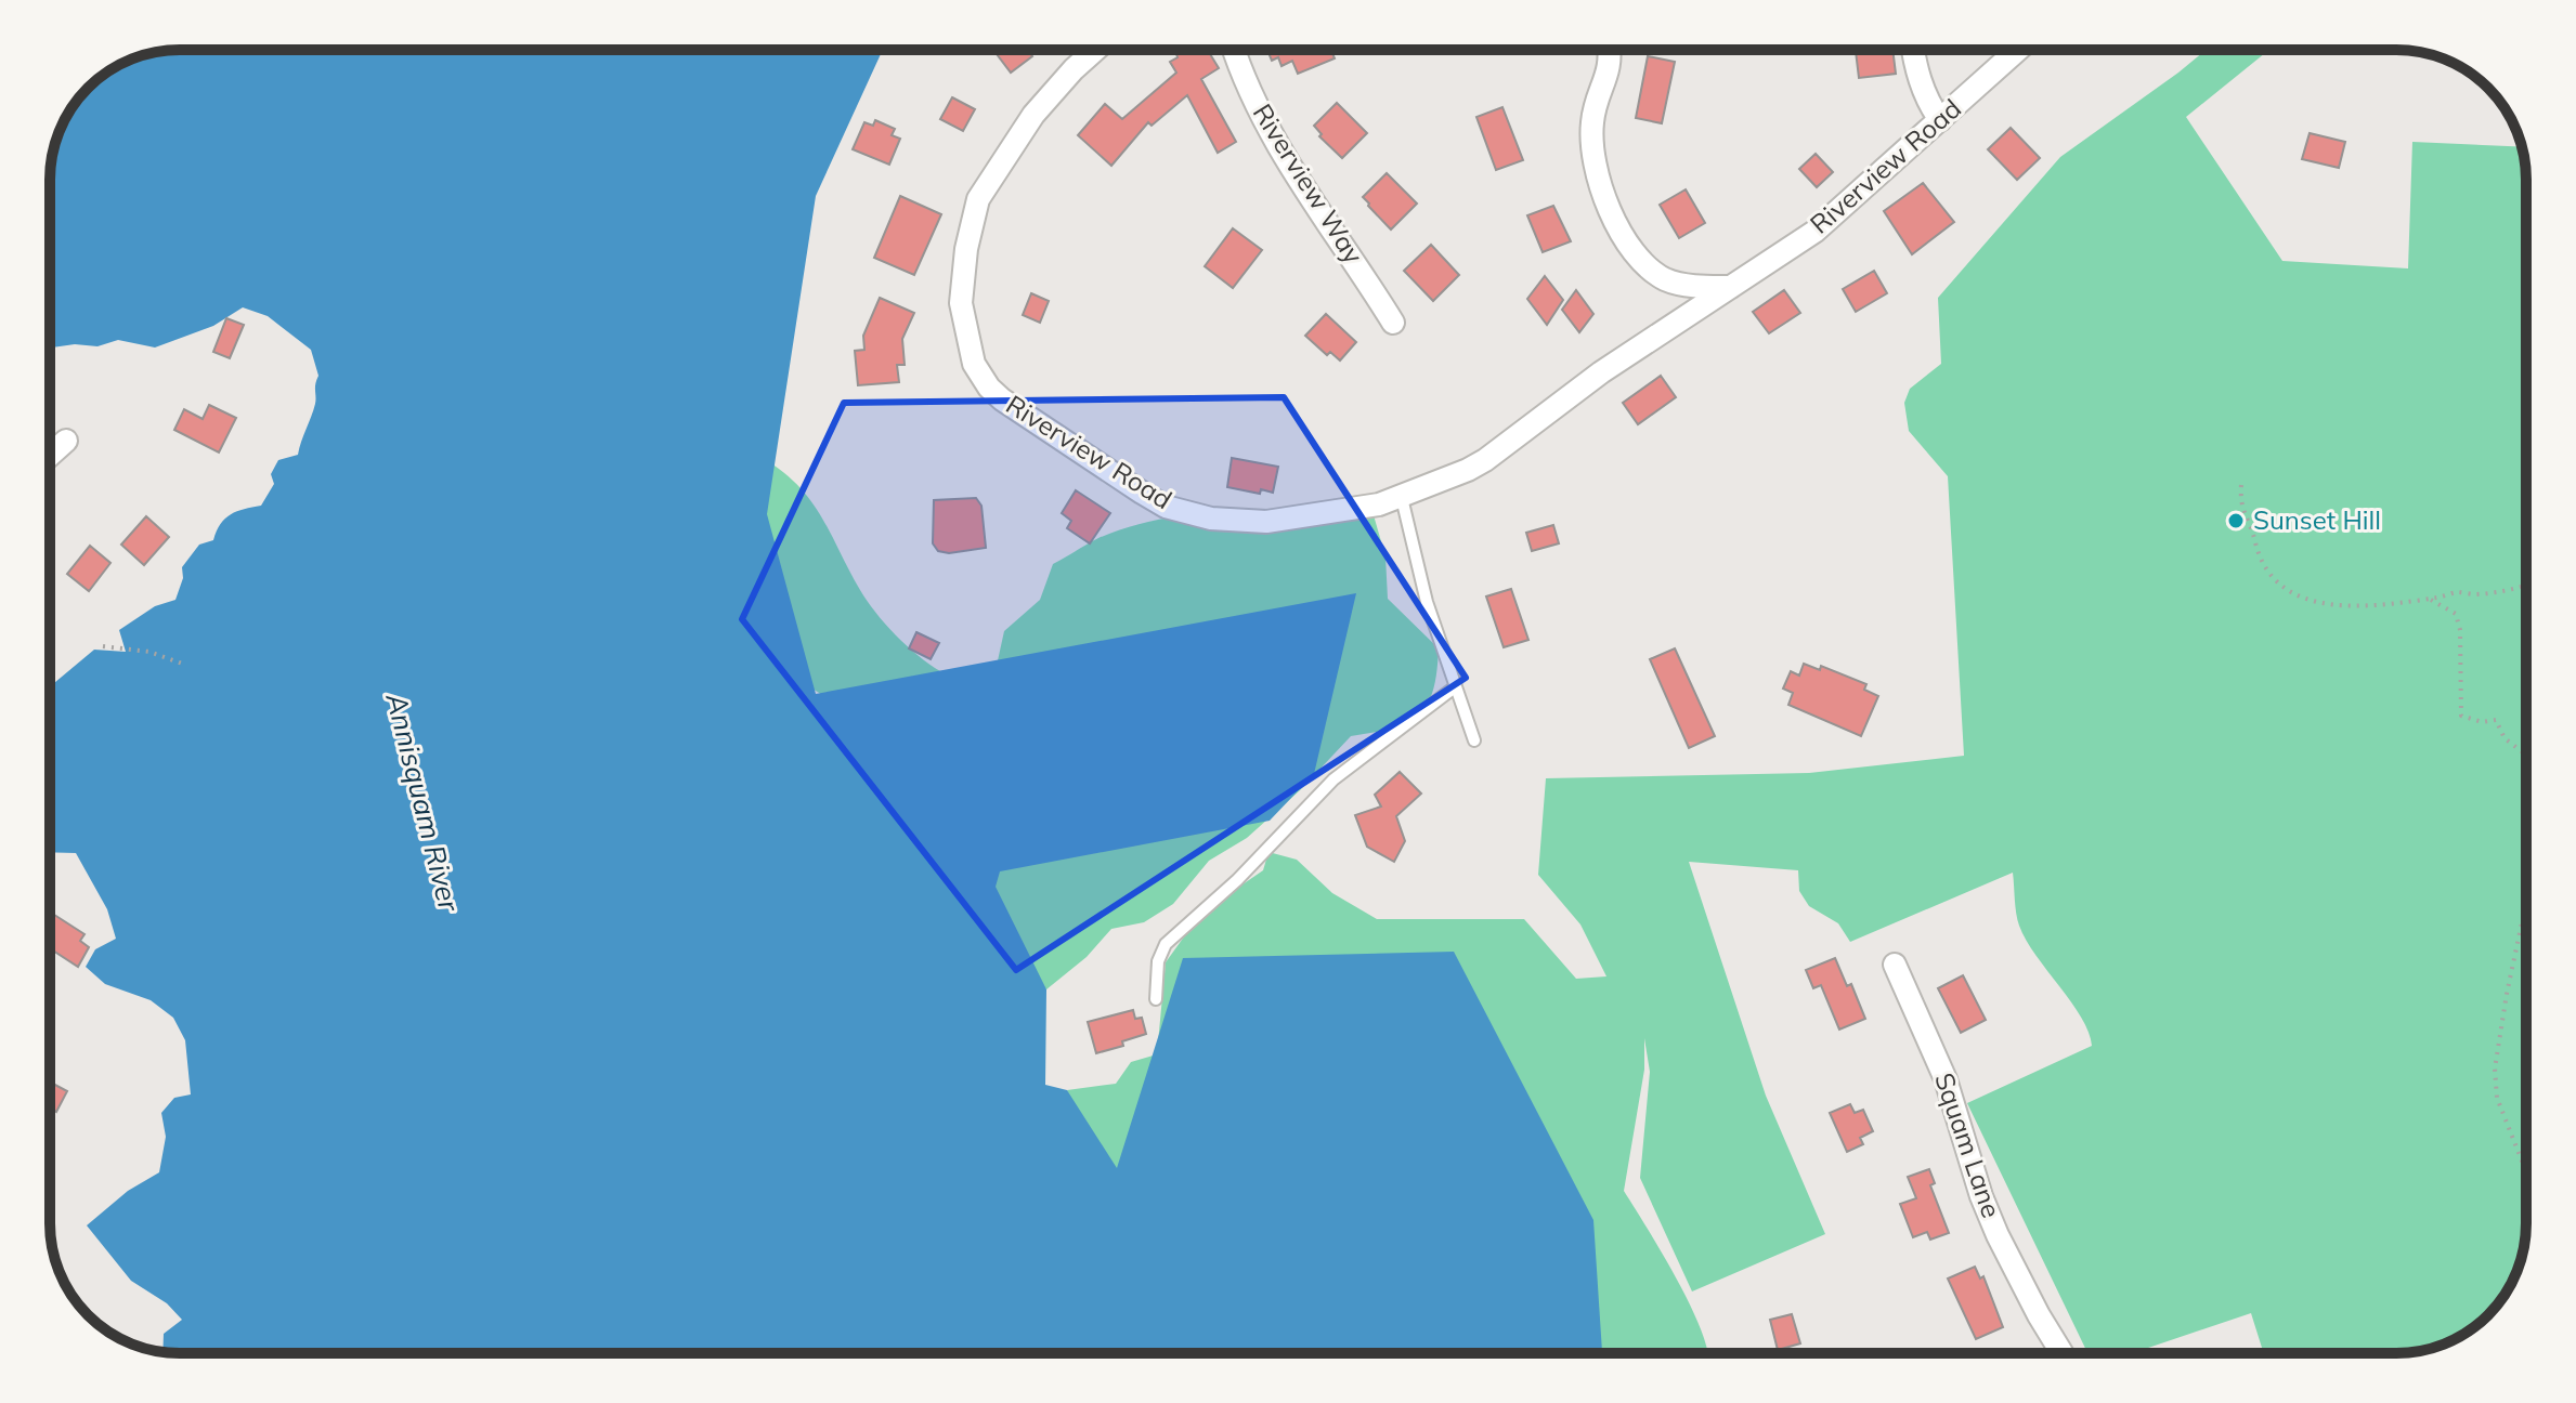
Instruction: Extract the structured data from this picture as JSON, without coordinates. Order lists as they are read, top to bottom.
{
  "streets": {
    "street": ["Riverview Road", "Riverview Way", "Squam Lane"]
  },
  "water": ["Annisquam River"],
  "places": ["Sunset Hill"]
}
